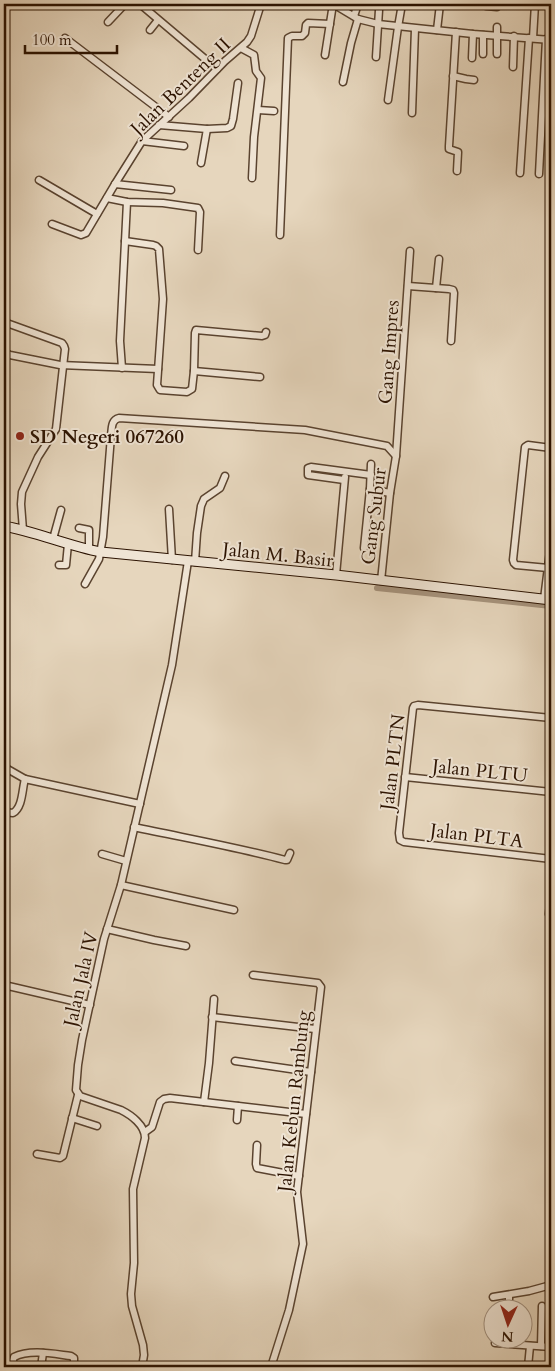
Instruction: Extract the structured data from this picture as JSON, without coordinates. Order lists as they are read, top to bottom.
{
  "streets": {
    "main road": ["Jalan M. Basir"],
    "street": [
      "Jalan Benteng II",
      "Gang Impres",
      "Gang Subur",
      "Jalan PLTN",
      "Jalan PLTU",
      "Jalan PLTA",
      "Jalan Jala IV",
      "Jalan Kebun Rambung"
    ]
  },
  "crossings": [
    ["Gang Impres", "Gang Subur"],
    ["Gang Subur", "Jalan M. Basir"],
    ["Jalan M. Basir", "Jalan Jala IV"],
    ["Jalan PLTN", "Jalan PLTU"],
    ["Jalan PLTN", "Jalan PLTA"]
  ],
  "places": ["SD Negeri 067260"],
  "scale_bar": "100 m",
  "north": "bottom"
}
